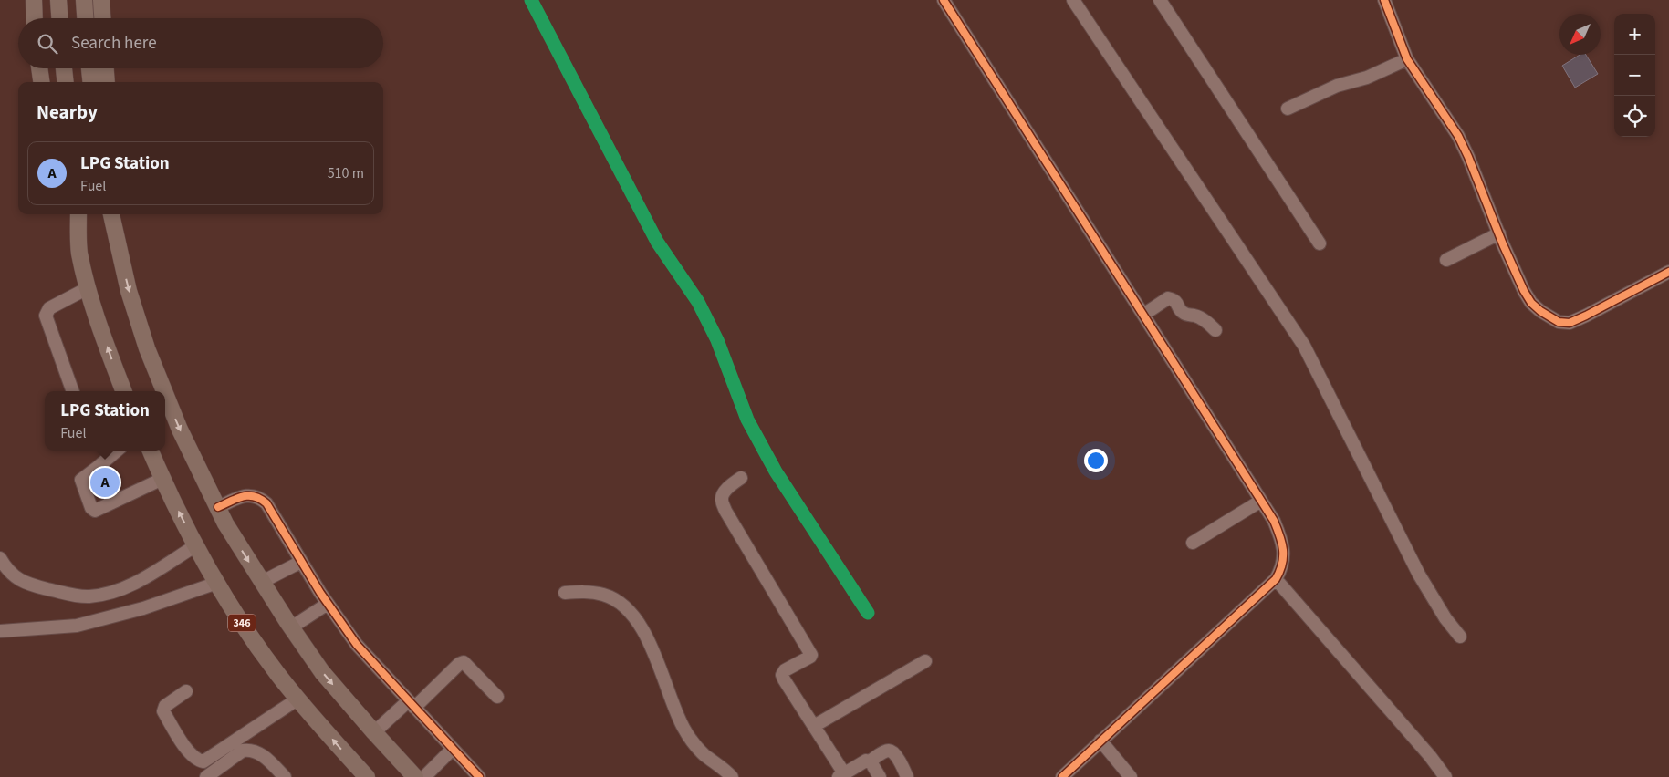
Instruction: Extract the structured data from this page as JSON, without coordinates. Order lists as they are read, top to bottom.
{
  "streets": {
    "main road": ["346"]
  },
  "north": "bottom left",
  "page": {
    "map_buttons": ["+", "−"],
    "search": "Search here",
    "heading": "Nearby",
    "list": [
      {
        "mark": "A",
        "name": "LPG Station",
        "note": "Fuel",
        "value": "510 m"
      }
    ],
    "popup": ["LPG Station", "Fuel"],
    "pins": "A"
  }
}
